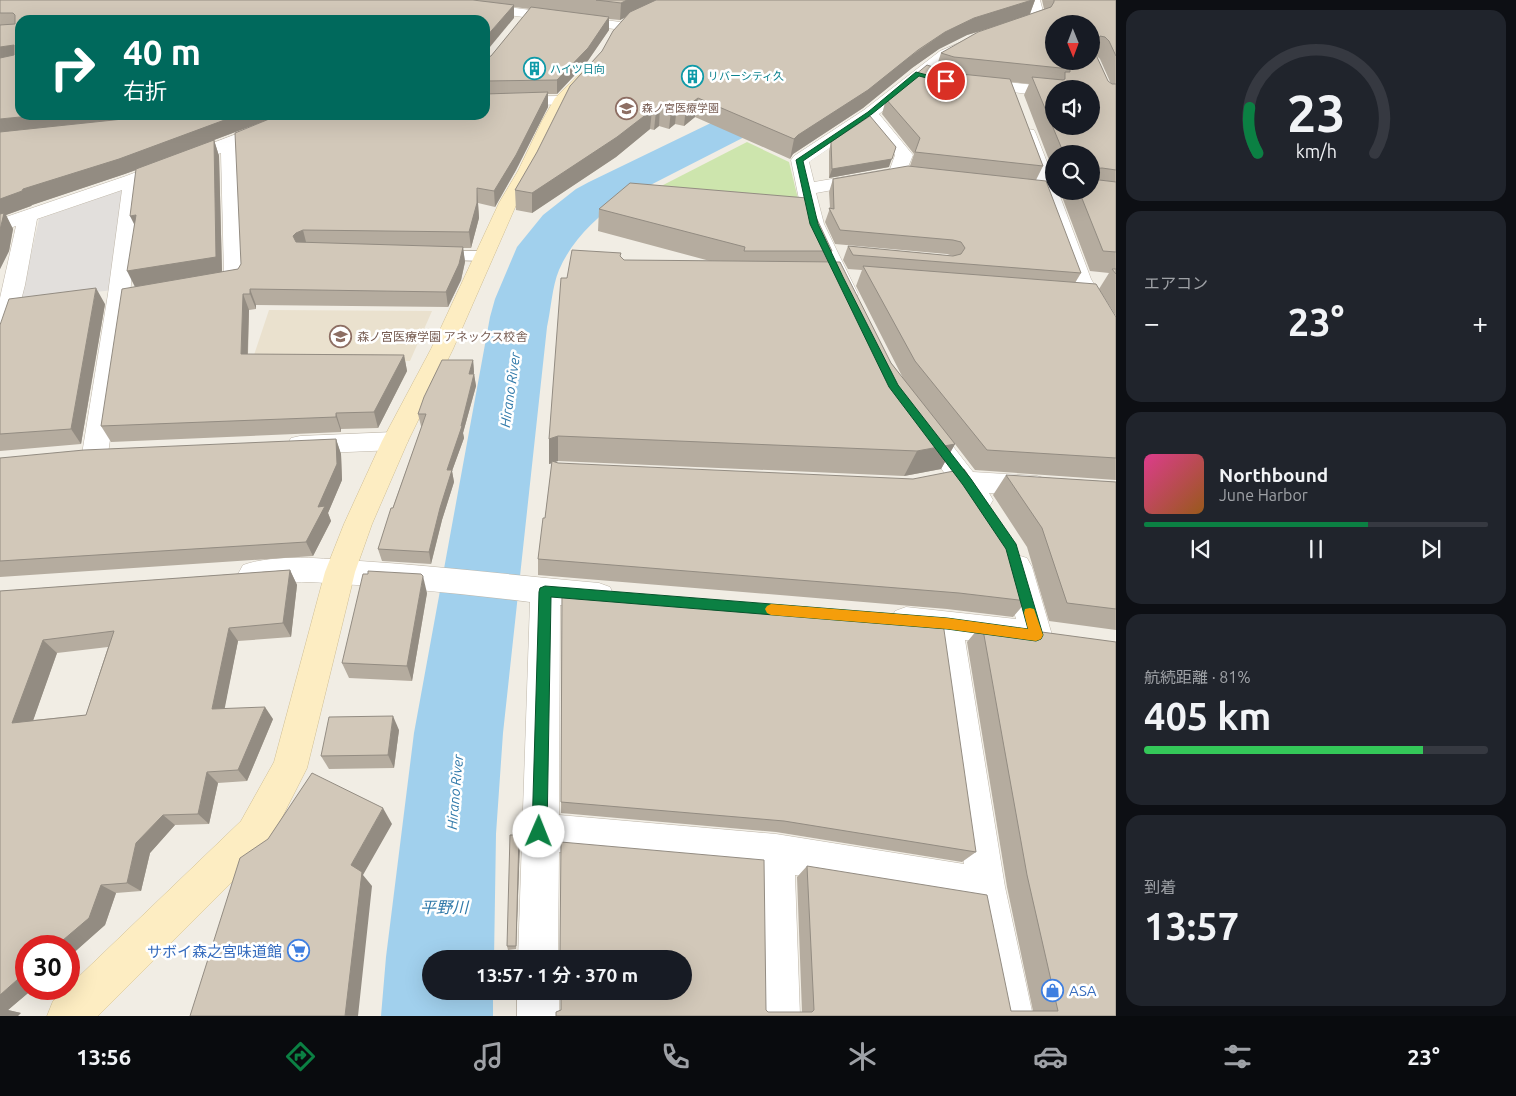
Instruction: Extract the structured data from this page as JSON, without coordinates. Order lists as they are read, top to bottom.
{
  "water": ["Hirano River", "平野川"],
  "places": {
    "building": ["ハイツ日向", "リバーシティ久"],
    "school or university": ["森ノ宮医療学園", "森ノ宮医療学園 アネックス校舎"],
    "supermarket": ["サボイ森之宮味道館"],
    "shop": ["ASA"]
  },
  "north": "bottom",
  "page": {
    "turn": ["40 m", "右折"],
    "tile": [
      "エアコン",
      ["航続距離 · 81%", "405 km"],
      ["到着", "13:57"]
    ],
    "heat": ["−", "23°", "+"],
    "song": ["Northbound", "June Harbor"],
    "limit": "30",
    "trip": "13:57 · 1 分 · 370 m",
    "tabs": ["13:56", "23°"],
    "gauge": ["23", "km/h"]
  }
}
